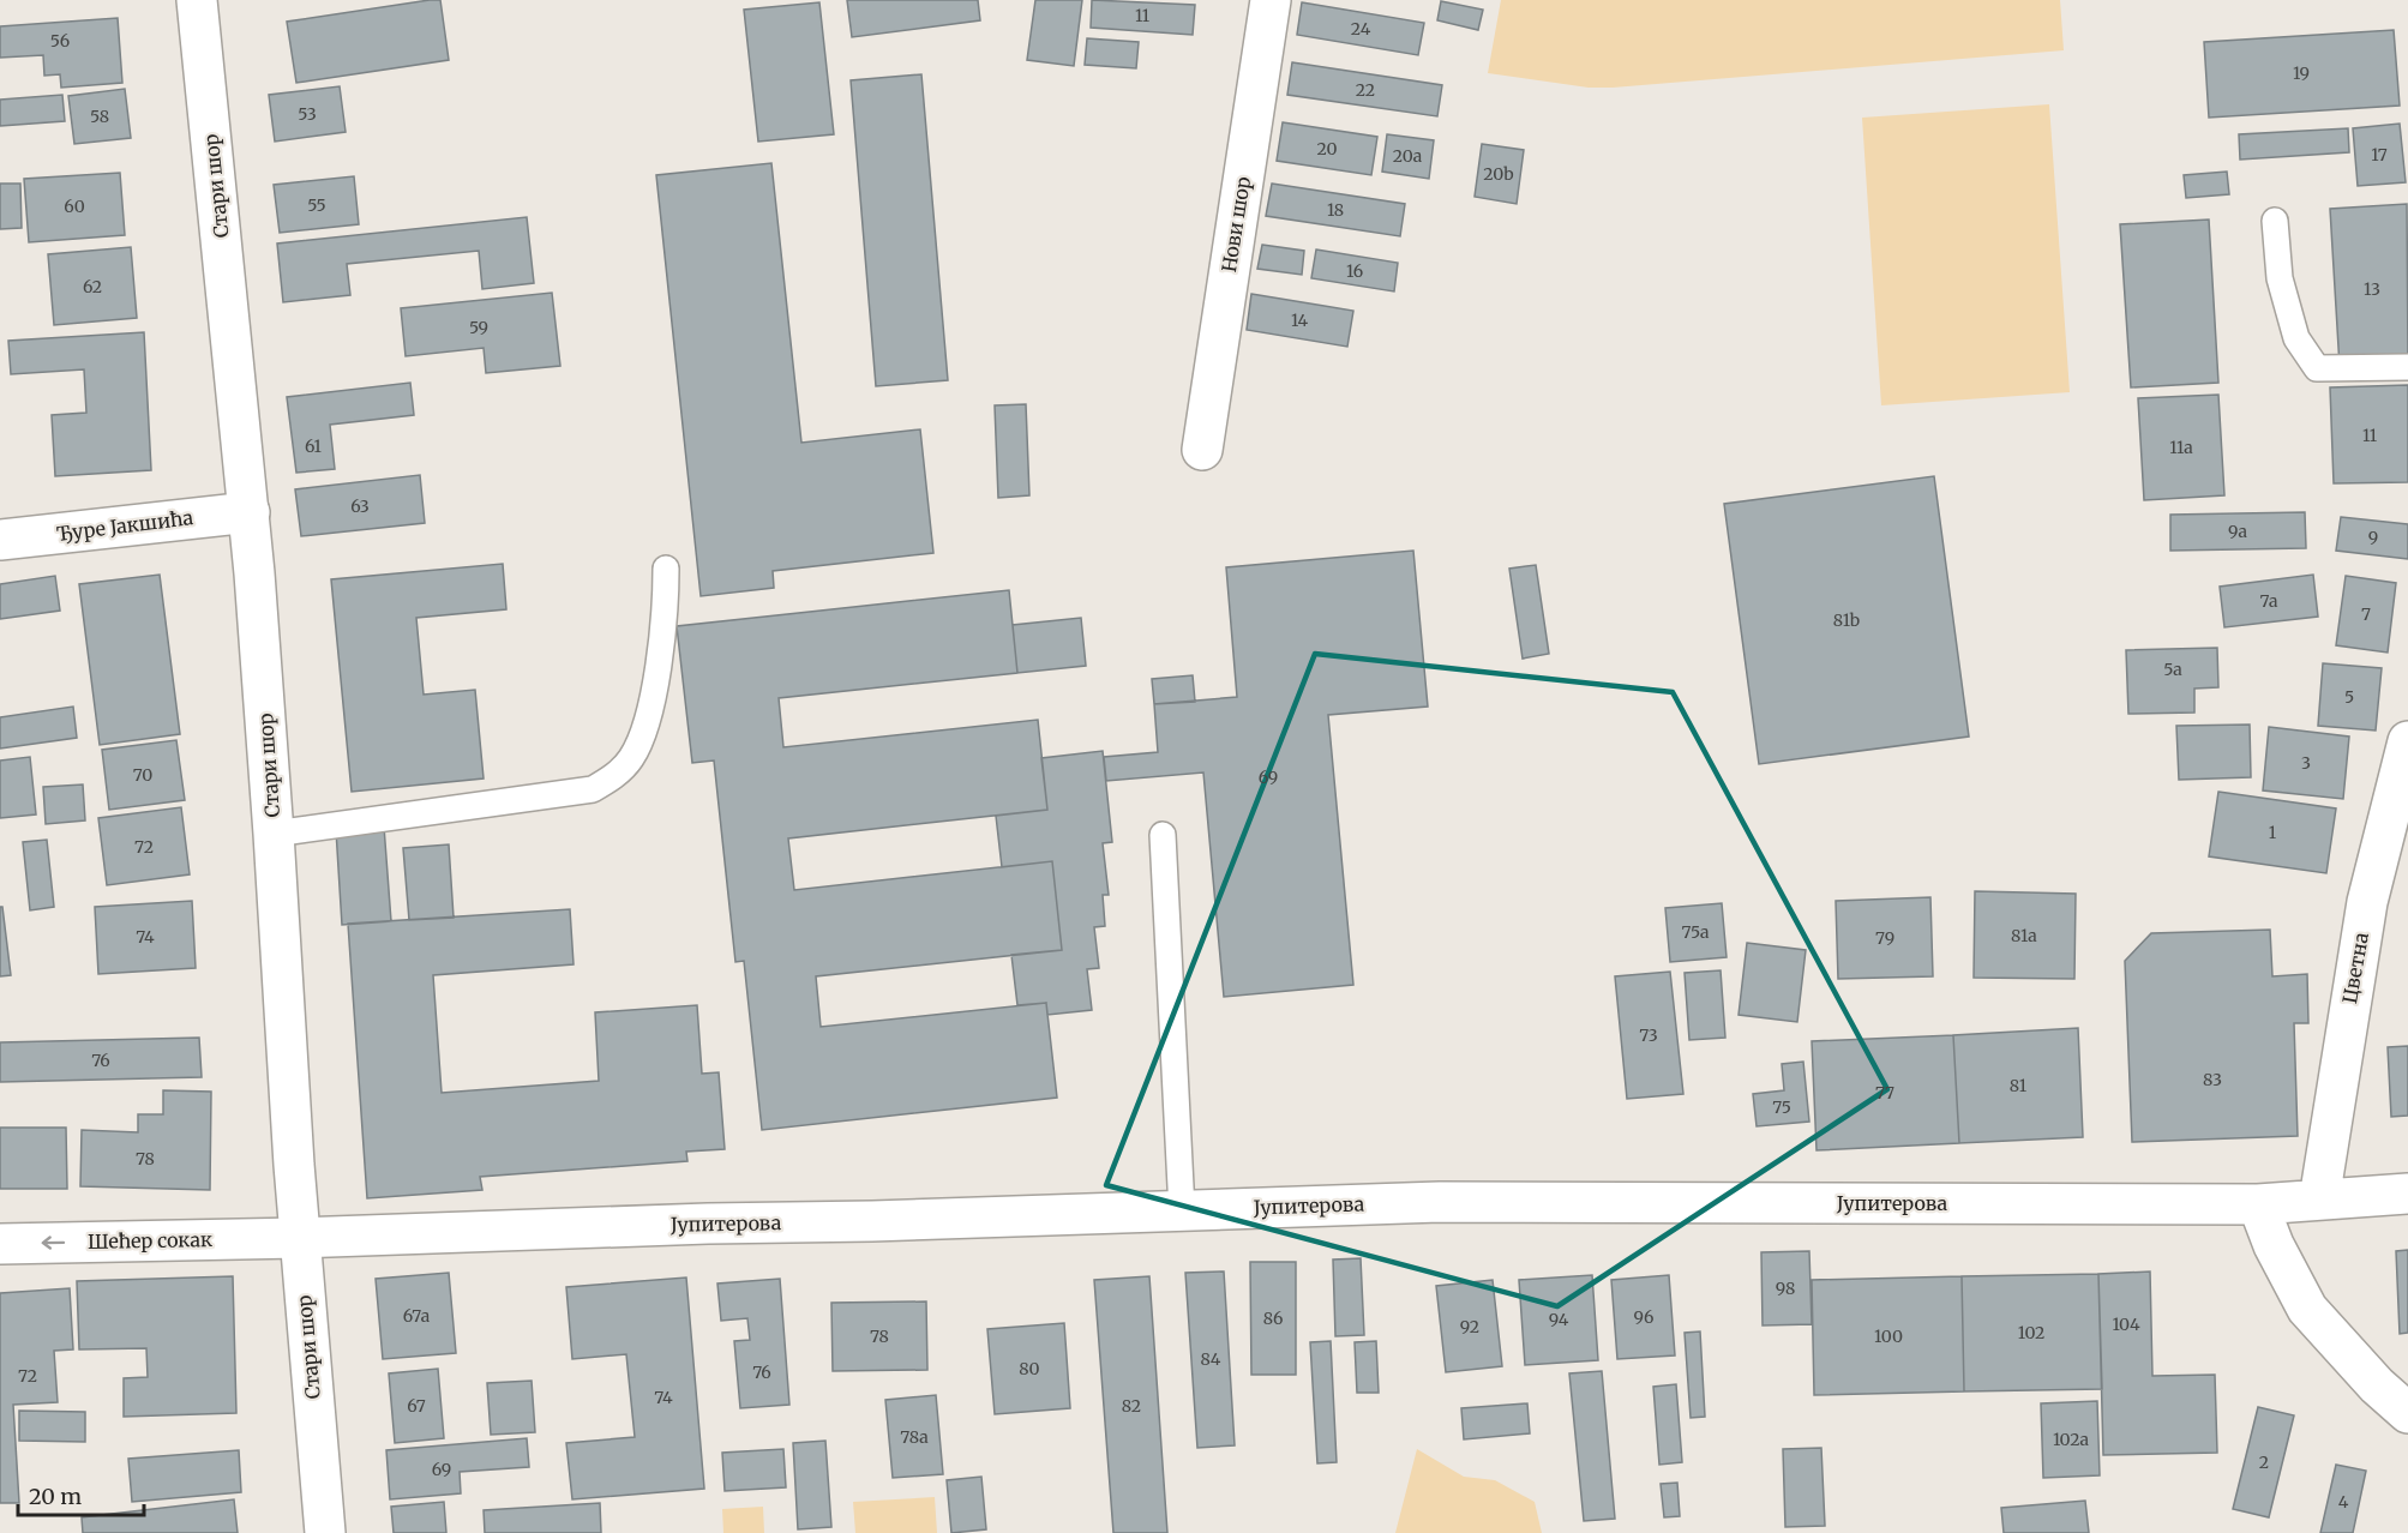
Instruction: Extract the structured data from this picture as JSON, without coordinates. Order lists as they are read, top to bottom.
{
  "streets": {
    "street": [
      "Стари шор",
      "Нови шор",
      "Ђуре Јакшића",
      "Цветна",
      "Јупитерова",
      "Шећер сокак"
    ]
  },
  "crossings": [
    ["Стари шор", "Ђуре Јакшића"],
    ["Стари шор", "Јупитерова"],
    ["Стари шор", "Шећер сокак"],
    ["Цветна", "Јупитерова"],
    ["Јупитерова", "Шећер сокак"]
  ],
  "one_way": ["Шећер сокак"],
  "house_numbers": [
    "11",
    "24",
    "56",
    "19",
    "22",
    "53",
    "58",
    "20",
    "17",
    "20a",
    "20b",
    "55",
    "60",
    "18",
    "16",
    "62",
    "13",
    "14",
    "59",
    "11",
    "61",
    "11a",
    "63",
    "9a",
    "9",
    "7a",
    "7",
    "81b",
    "5a",
    "5",
    "3",
    "70",
    "69",
    "1",
    "72",
    "75a",
    "81a",
    "74",
    "79",
    "73",
    "76",
    "83",
    "81",
    "77",
    "75",
    "78",
    "98",
    "67a",
    "96",
    "86",
    "94",
    "104",
    "92",
    "102",
    "78",
    "100",
    "84",
    "80",
    "76",
    "72",
    "74",
    "67",
    "82",
    "78a",
    "102a",
    "2",
    "69",
    "4"
  ],
  "scale_bar": "20 m"
}
